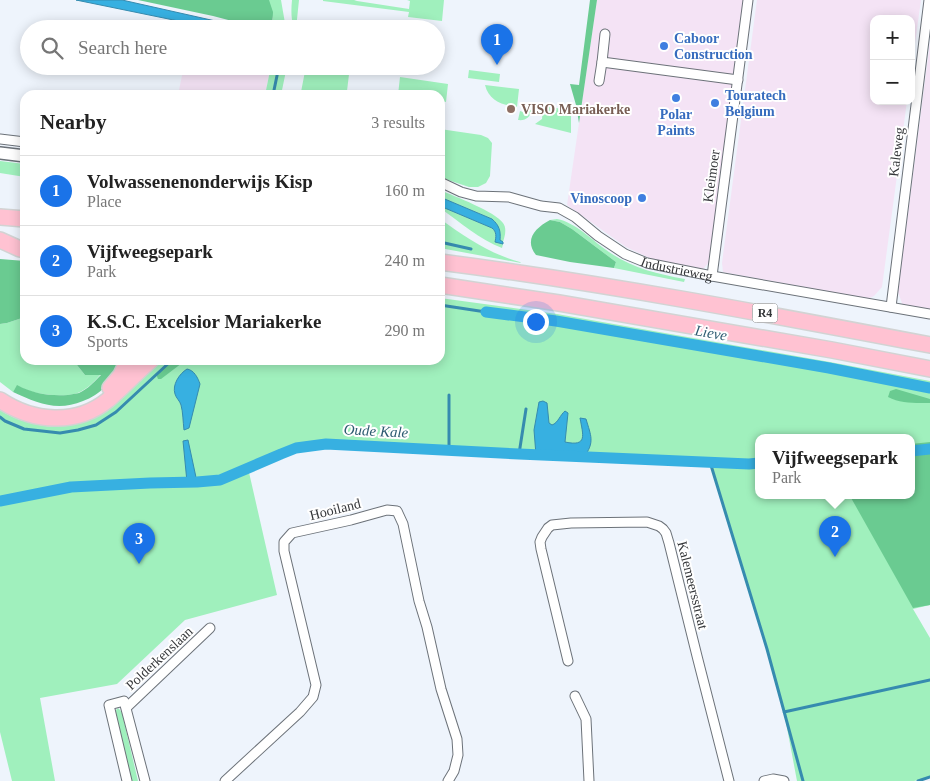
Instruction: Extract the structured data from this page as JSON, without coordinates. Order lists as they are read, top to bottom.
{
  "streets": {
    "highway": ["Industrieweg", "R4"],
    "street": [
      "Kaleweg",
      "Kleimoer",
      "Hooiland",
      "Kalemeersstraat",
      "Polderkenslaan"
    ]
  },
  "crossings": [
    ["Kaleweg", "Industrieweg"],
    ["Kleimoer", "Industrieweg"]
  ],
  "water": ["Lieve", "Oude Kale"],
  "places": [
    "Caboor Construction",
    "Polar Paints",
    "Touratech Belgium",
    "VISO Mariakerke",
    "Vinoscoop"
  ],
  "page": {
    "map_buttons": ["+", "−"],
    "search": "Search here",
    "pins": ["1", "2", "3"],
    "heading": ["Nearby", "3 results"],
    "list": [
      {
        "mark": "1",
        "name": "Volwassenenonderwijs Kisp",
        "note": "Place",
        "value": "160 m"
      },
      {
        "mark": "2",
        "name": "Vijfweegsepark",
        "note": "Park",
        "value": "240 m"
      },
      {
        "mark": "3",
        "name": "K.S.C. Excelsior Mariakerke",
        "note": "Sports",
        "value": "290 m"
      }
    ],
    "popup": ["Vijfweegsepark", "Park"]
  }
}
